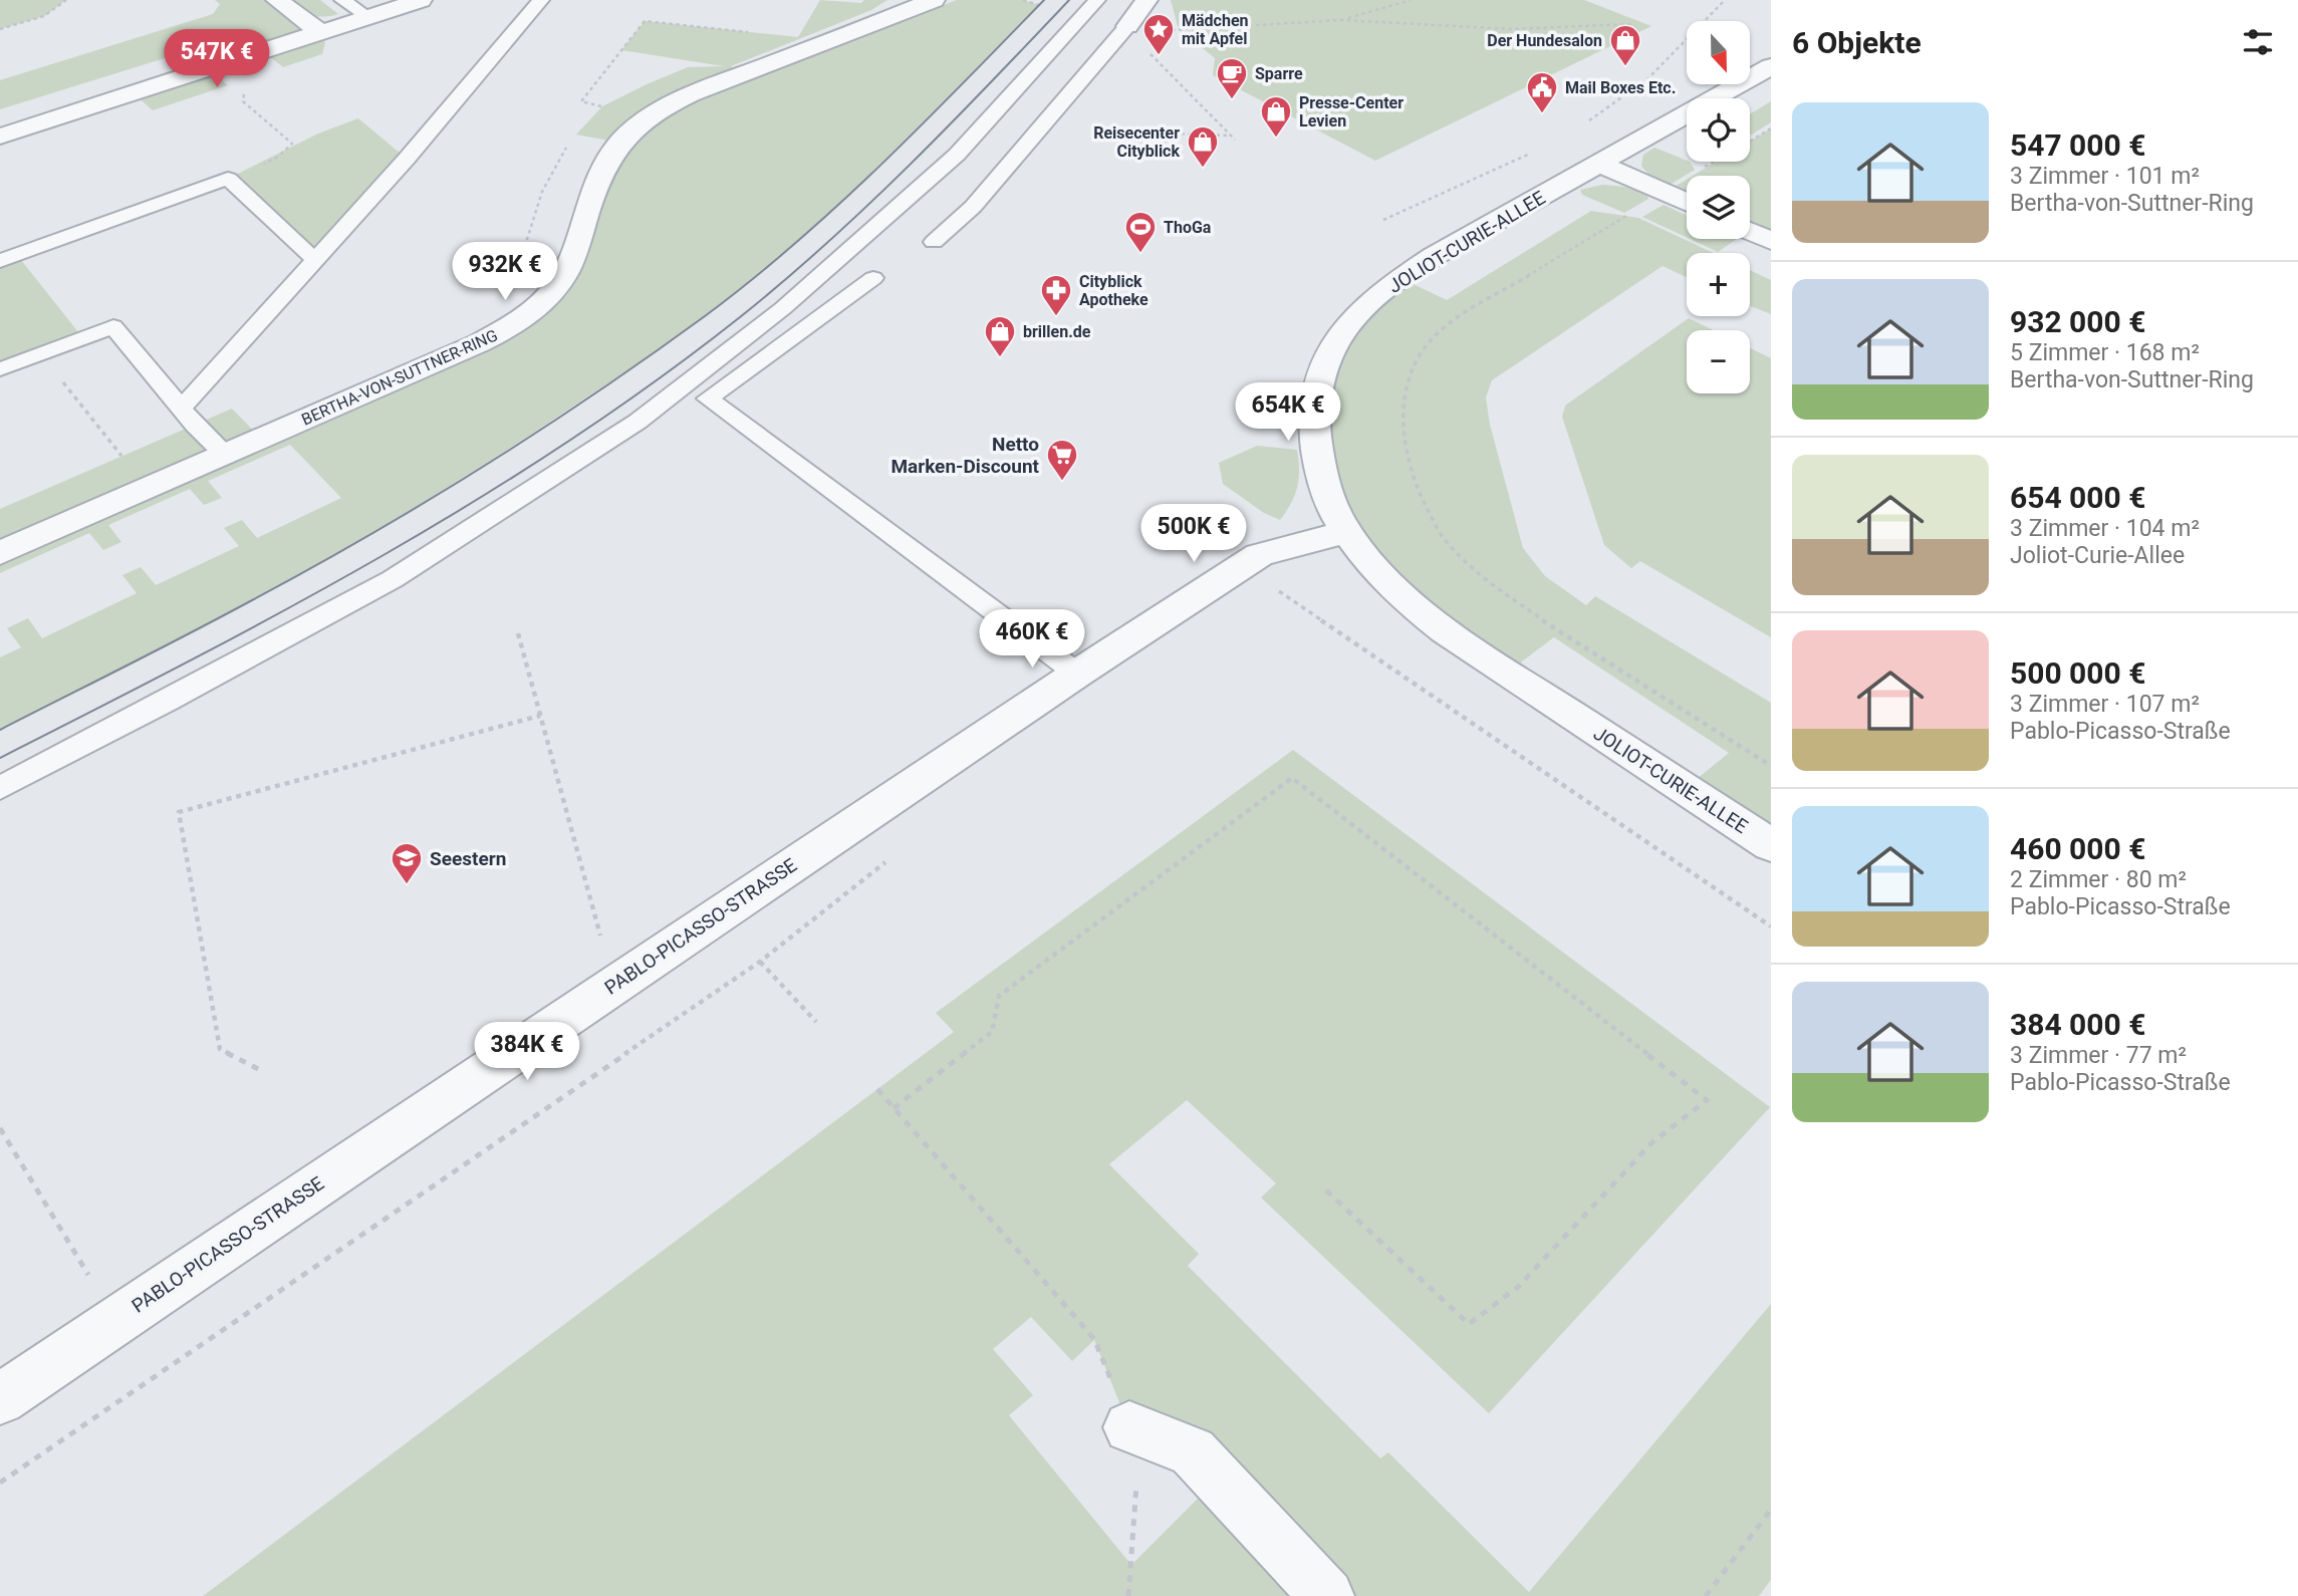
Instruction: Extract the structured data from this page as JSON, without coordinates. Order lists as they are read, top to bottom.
{
  "streets": {
    "street": ["JOLIOT-CURIE-ALLEE", "BERTHA-VON-SUTTNER-RING", "PABLO-PICASSO-STRASSE"]
  },
  "crossings": [
    ["JOLIOT-CURIE-ALLEE", "PABLO-PICASSO-STRASSE"]
  ],
  "places": {
    "place": ["Mädchen mit Apfel"],
    "shop": [
      "Der Hundesalon",
      "Presse-Center Levien",
      "Reisecenter Cityblick",
      "brillen.de"
    ],
    "cafe": ["Sparre"],
    "public building": ["Mail Boxes Etc."],
    "sports": ["ThoGa"],
    "pharmacy": ["Cityblick Apotheke"],
    "supermarket": ["Netto Marken-Discount"],
    "school or university": ["Seestern"]
  },
  "north": "bottom",
  "page": {
    "heading": "6 Objekte",
    "map_buttons": ["+", "−"],
    "price": [
      "547K €",
      "932K €",
      "654K €",
      "500K €",
      "460K €",
      "384K €"
    ],
    "list": [
      {
        "name": "547 000 €",
        "note": "3 Zimmer · 101 m² · Bertha-von-Suttner-Ring"
      },
      {
        "name": "932 000 €",
        "note": "5 Zimmer · 168 m² · Bertha-von-Suttner-Ring"
      },
      {
        "name": "654 000 €",
        "note": "3 Zimmer · 104 m² · Joliot-Curie-Allee"
      },
      {
        "name": "500 000 €",
        "note": "3 Zimmer · 107 m² · Pablo-Picasso-Straße"
      },
      {
        "name": "460 000 €",
        "note": "2 Zimmer · 80 m² · Pablo-Picasso-Straße"
      },
      {
        "name": "384 000 €",
        "note": "3 Zimmer · 77 m² · Pablo-Picasso-Straße"
      }
    ]
  }
}
